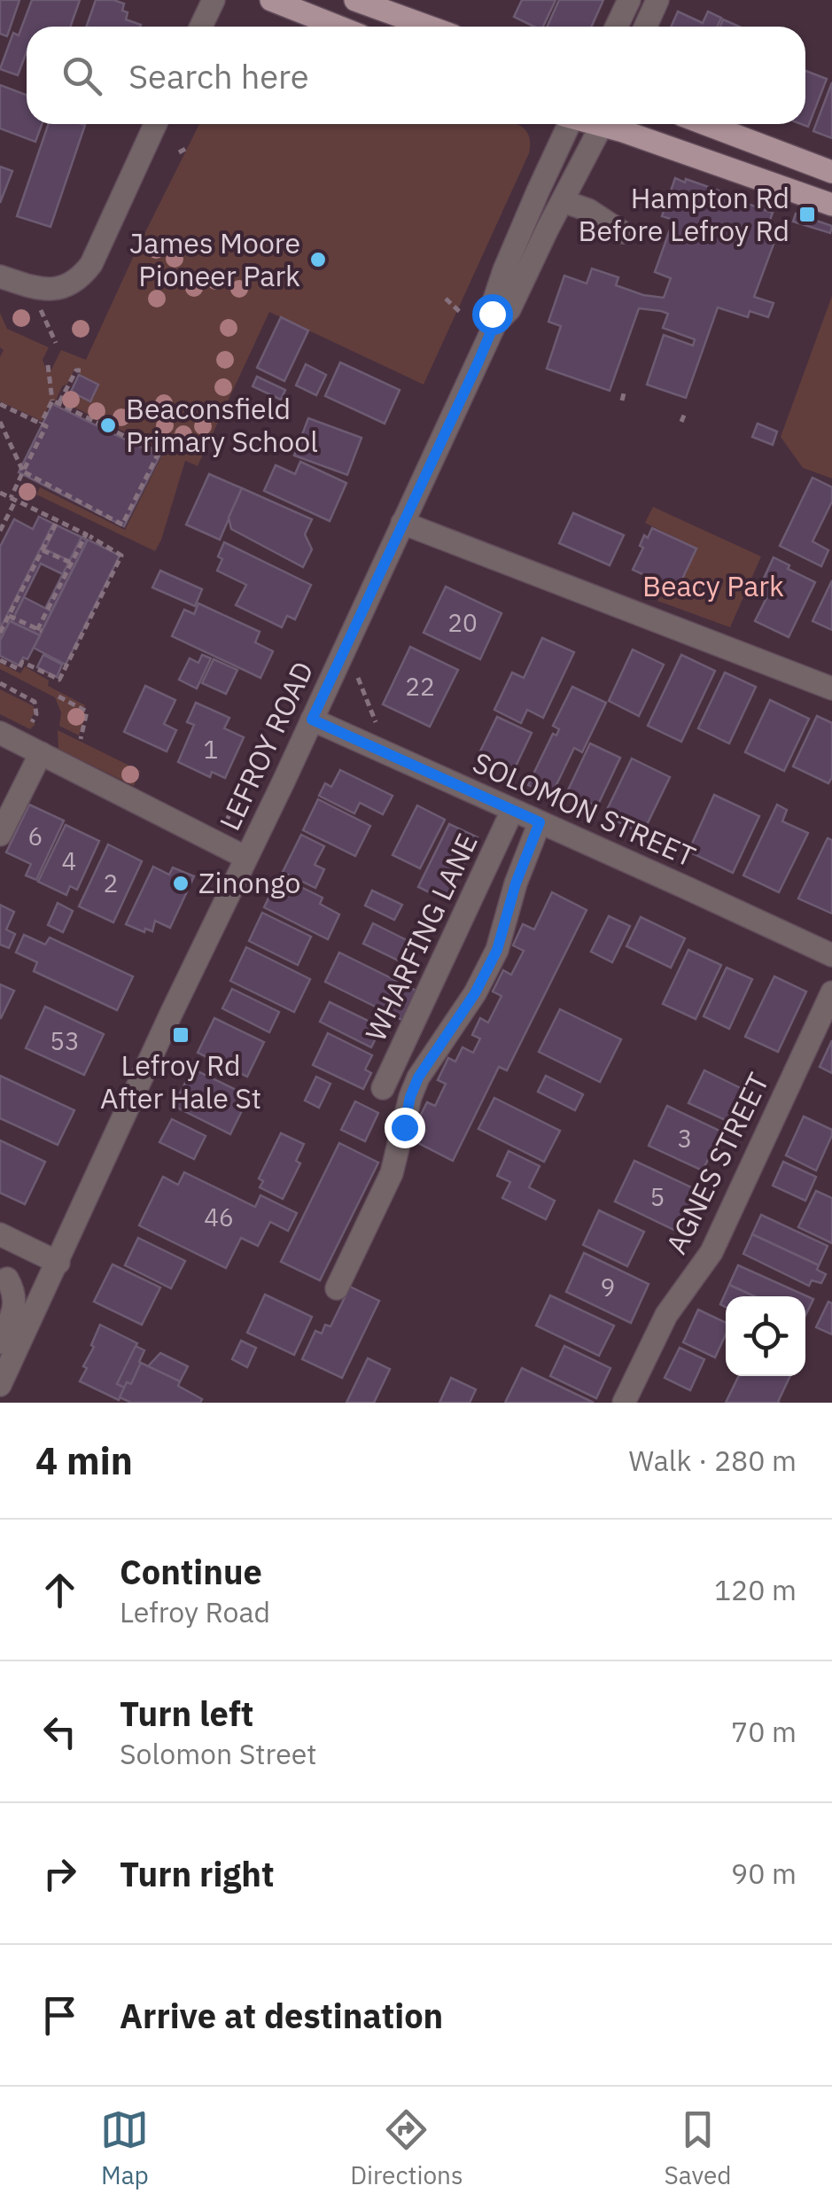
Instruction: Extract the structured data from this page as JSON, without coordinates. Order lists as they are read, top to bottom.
{
  "streets": {
    "street": [
      "LEFROY ROAD",
      "SOLOMON STREET",
      "WHARFING LANE",
      "AGNES STREET"
    ]
  },
  "crossings": [
    ["LEFROY ROAD", "SOLOMON STREET"],
    ["SOLOMON STREET", "WHARFING LANE"]
  ],
  "parks": ["Beacy Park"],
  "places": {
    "transit": ["Hampton Rd Before Lefroy Rd", "Lefroy Rd After Hale St"],
    "other": ["James Moore Pioneer Park", "Beaconsfield Primary School", "Zinongo"]
  },
  "house_numbers": [
    "20",
    "22",
    "1",
    "6",
    "4",
    "2",
    "53",
    "3",
    "5",
    "46",
    "9"
  ],
  "page": {
    "search": "Search here",
    "heading": ["4 min", "Walk · 280 m"],
    "list": [
      ["Continue", "Lefroy Road", "120 m"],
      ["Turn left", "Solomon Street", "70 m"],
      ["Turn right", "90 m"],
      "Arrive at destination"
    ],
    "nav": ["Map", "Directions", "Saved"]
  }
}
